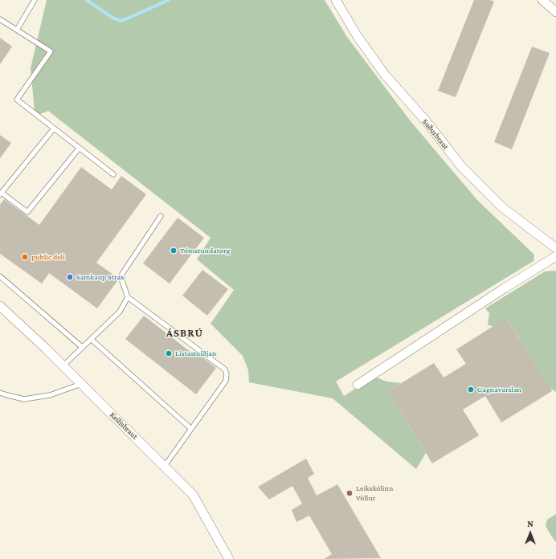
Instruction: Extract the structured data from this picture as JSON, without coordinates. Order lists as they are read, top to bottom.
{
  "streets": {
    "street": ["Suðurbraut", "Keilisbraut"]
  },
  "districts": ["ÁSBRÚ"],
  "places": [
    "Tómstundatorg",
    "public deli",
    "Samkaup Strax",
    "Listasmiðjan",
    "Gagnavarslan",
    "Leikskólinn Völlur"
  ],
  "north": "top"
}
